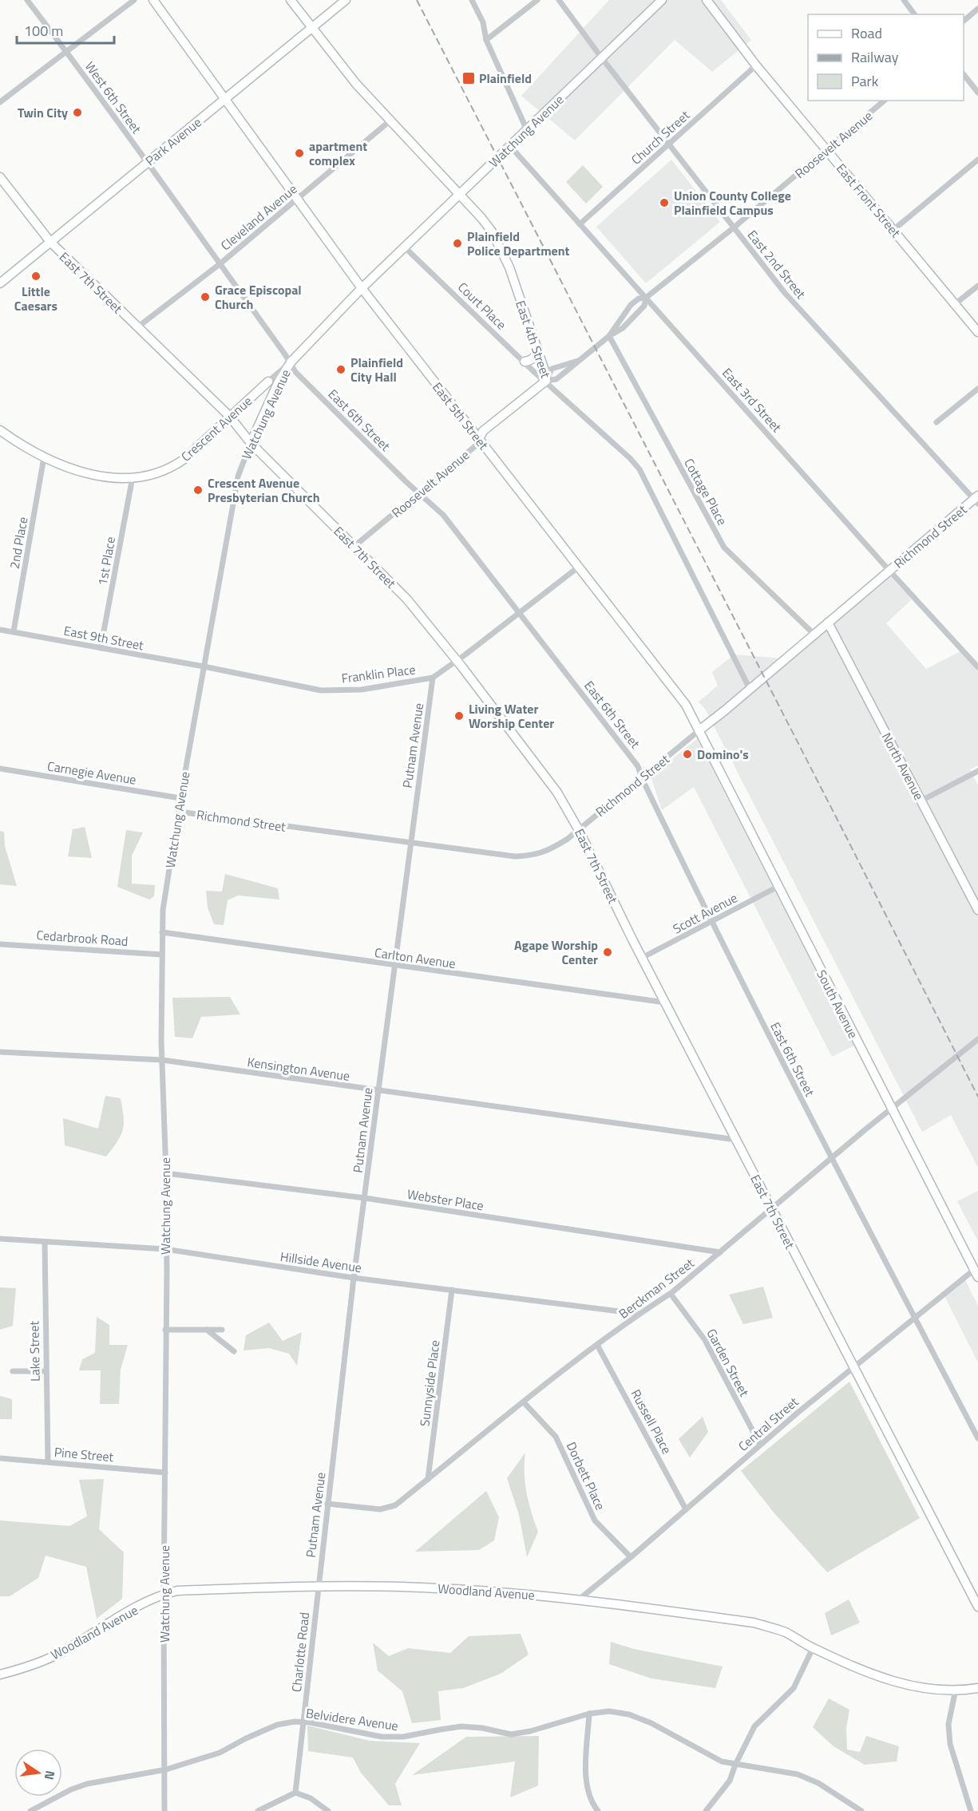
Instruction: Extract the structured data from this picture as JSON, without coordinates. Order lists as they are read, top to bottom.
{
  "streets": {
    "street": [
      "West 6th Street",
      "Watchung Avenue",
      "Church Street",
      "Park Avenue",
      "Roosevelt Avenue",
      "East Front Street",
      "Cleveland Avenue",
      "East 2nd Street",
      "East 7th Street",
      "Court Place",
      "East 4th Street",
      "East 3rd Street",
      "East 5th Street",
      "East 6th Street",
      "Crescent Avenue",
      "Cottage Place",
      "Richmond Street",
      "2nd Place",
      "1st Place",
      "East 9th Street",
      "Franklin Place",
      "Putnam Avenue",
      "North Avenue",
      "Carnegie Avenue",
      "Scott Avenue",
      "Cedarbrook Road",
      "Carlton Avenue",
      "South Avenue",
      "Kensington Avenue",
      "Webster Place",
      "Hillside Avenue",
      "Berckman Street",
      "Lake Street",
      "Garden Street",
      "Sunnyside Place",
      "Russell Place",
      "Central Street",
      "Pine Street",
      "Dorbett Place",
      "Woodland Avenue",
      "Charlotte Road",
      "Belvidere Avenue"
    ]
  },
  "crossings": [
    ["West 6th Street", "Park Avenue"],
    ["West 6th Street", "East 6th Street"],
    ["Watchung Avenue", "East 2nd Street"],
    ["Watchung Avenue", "East 7th Street"],
    ["Watchung Avenue", "Court Place"],
    ["Watchung Avenue", "East 4th Street"],
    ["Watchung Avenue", "East 3rd Street"],
    ["Watchung Avenue", "East 5th Street"],
    ["Watchung Avenue", "East 6th Street"],
    ["Watchung Avenue", "Crescent Avenue"],
    ["Watchung Avenue", "Richmond Street"],
    ["Watchung Avenue", "East 9th Street"],
    ["Watchung Avenue", "Franklin Place"],
    ["Watchung Avenue", "Carnegie Avenue"],
    ["Watchung Avenue", "Cedarbrook Road"],
    ["Watchung Avenue", "Carlton Avenue"],
    ["Watchung Avenue", "Kensington Avenue"],
    ["Watchung Avenue", "Webster Place"],
    ["Watchung Avenue", "Hillside Avenue"],
    ["Watchung Avenue", "Pine Street"],
    ["Watchung Avenue", "Woodland Avenue"],
    ["Watchung Avenue", "Belvidere Avenue"],
    ["Church Street", "East Front Street"],
    ["Church Street", "East 2nd Street"],
    ["Church Street", "East 3rd Street"],
    ["Park Avenue", "East 7th Street"],
    ["Park Avenue", "East 4th Street"],
    ["Park Avenue", "East 5th Street"],
    ["Park Avenue", "East 6th Street"],
    ["Roosevelt Avenue", "East Front Street"],
    ["Roosevelt Avenue", "East 2nd Street"],
    ["Roosevelt Avenue", "East 7th Street"],
    ["Roosevelt Avenue", "Court Place"],
    ["Roosevelt Avenue", "East 4th Street"],
    ["Roosevelt Avenue", "East 3rd Street"],
    ["Roosevelt Avenue", "East 5th Street"],
    ["Roosevelt Avenue", "East 6th Street"],
    ["Roosevelt Avenue", "Cottage Place"],
    ["Cleveland Avenue", "East 7th Street"],
    ["Cleveland Avenue", "East 4th Street"],
    ["Cleveland Avenue", "East 5th Street"],
    ["Cleveland Avenue", "East 6th Street"],
    ["East 2nd Street", "Richmond Street"],
    ["East 7th Street", "Crescent Avenue"],
    ["East 7th Street", "Richmond Street"],
    ["East 7th Street", "Franklin Place"],
    ["East 7th Street", "Scott Avenue"],
    ["East 7th Street", "Carlton Avenue"],
    ["East 7th Street", "Kensington Avenue"],
    ["East 7th Street", "Berckman Street"],
    ["East 7th Street", "Central Street"],
    ["Court Place", "East 4th Street"],
    ["East 4th Street", "Richmond Street"],
    ["East 3rd Street", "Richmond Street"],
    ["East 5th Street", "Richmond Street"],
    ["East 5th Street", "Franklin Place"],
    ["East 5th Street", "South Avenue"],
    ["East 6th Street", "Crescent Avenue"],
    ["East 6th Street", "Richmond Street"],
    ["East 6th Street", "Franklin Place"],
    ["East 6th Street", "Scott Avenue"],
    ["East 6th Street", "Berckman Street"],
    ["East 6th Street", "Central Street"],
    ["Crescent Avenue", "2nd Place"],
    ["Crescent Avenue", "1st Place"],
    ["Cottage Place", "Richmond Street"],
    ["Richmond Street", "Putnam Avenue"],
    ["Richmond Street", "North Avenue"],
    ["Richmond Street", "South Avenue"],
    ["2nd Place", "East 9th Street"],
    ["1st Place", "East 9th Street"],
    ["East 9th Street", "Franklin Place"],
    ["Franklin Place", "Putnam Avenue"],
    ["Putnam Avenue", "Carlton Avenue"],
    ["Putnam Avenue", "Kensington Avenue"],
    ["Putnam Avenue", "Webster Place"],
    ["Putnam Avenue", "Hillside Avenue"],
    ["Putnam Avenue", "Berckman Street"],
    ["Putnam Avenue", "Woodland Avenue"],
    ["Putnam Avenue", "Charlotte Road"],
    ["Scott Avenue", "South Avenue"],
    ["South Avenue", "Berckman Street"],
    ["South Avenue", "Central Street"],
    ["Webster Place", "Berckman Street"],
    ["Hillside Avenue", "Berckman Street"],
    ["Hillside Avenue", "Lake Street"],
    ["Hillside Avenue", "Sunnyside Place"],
    ["Berckman Street", "Garden Street"],
    ["Berckman Street", "Sunnyside Place"],
    ["Berckman Street", "Russell Place"],
    ["Berckman Street", "Dorbett Place"],
    ["Lake Street", "Pine Street"],
    ["Garden Street", "Central Street"],
    ["Russell Place", "Central Street"],
    ["Central Street", "Dorbett Place"],
    ["Central Street", "Woodland Avenue"],
    ["Woodland Avenue", "Charlotte Road"],
    ["Charlotte Road", "Belvidere Avenue"]
  ],
  "places": {
    "transit": ["Plainfield"],
    "other": [
      "Twin City",
      "apartment complex",
      "Union County College Plainfield Campus",
      "Plainfield Police Department",
      "Little Caesars",
      "Grace Episcopal Church",
      "Plainfield City Hall",
      "Crescent Avenue Presbyterian Church",
      "Living Water Worship Center",
      "Domino's",
      "Agape Worship Center"
    ]
  },
  "legend": ["Road", "Railway", "Park"],
  "scale_bar": "100 m",
  "north": "right"
}
